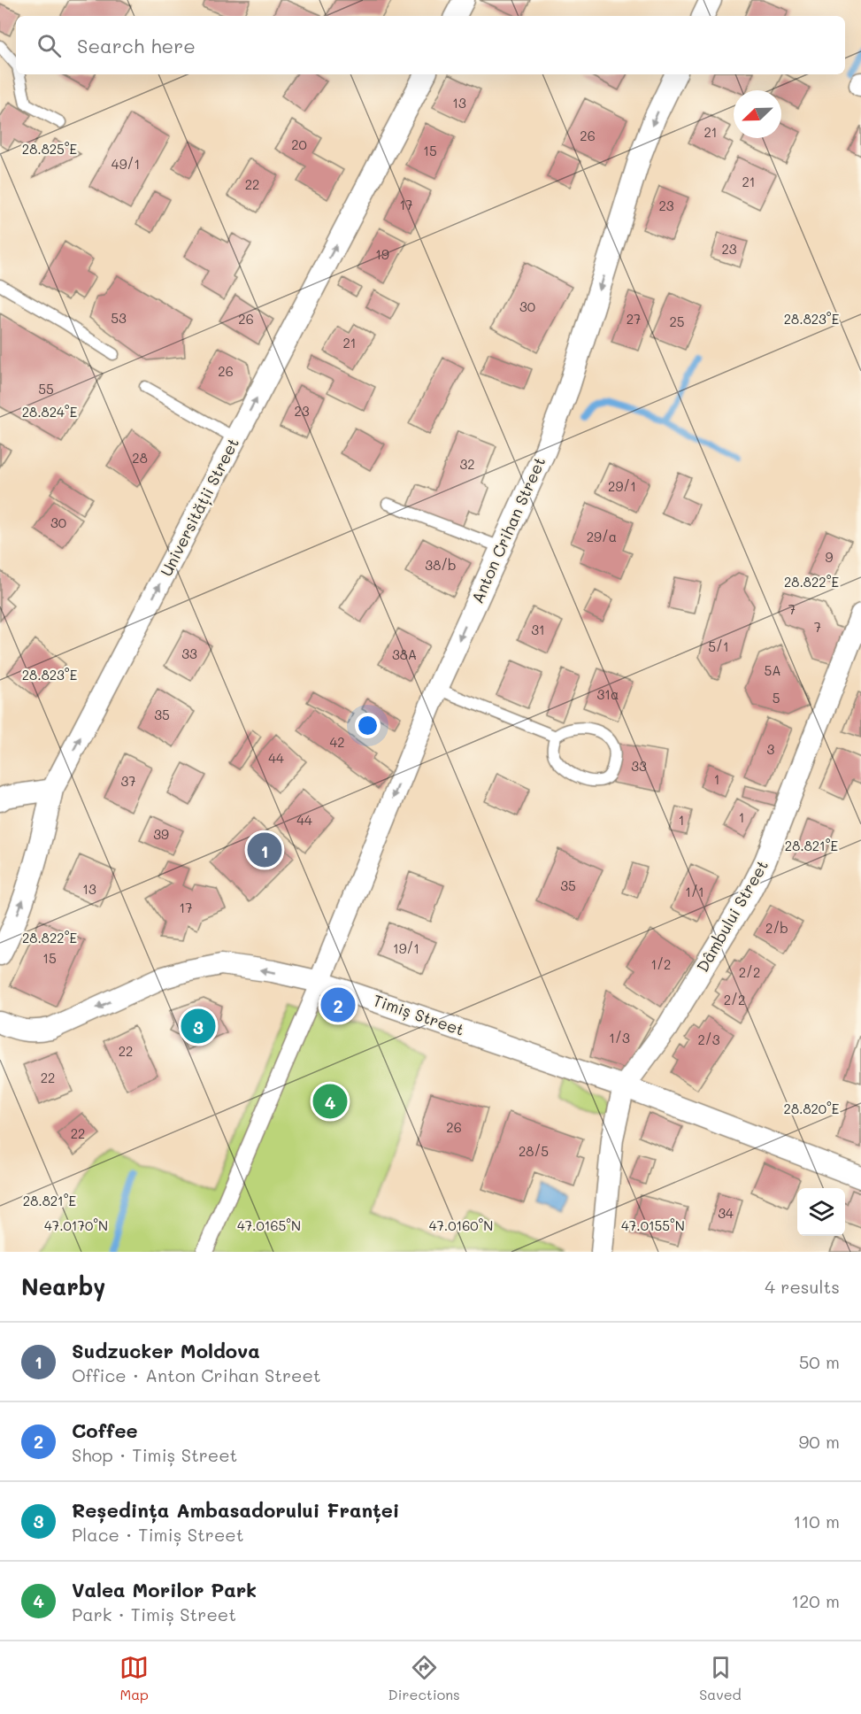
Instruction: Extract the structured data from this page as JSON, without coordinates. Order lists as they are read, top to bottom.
{
  "streets": {
    "street": [
      "Universității Street",
      "Anton Crihan Street",
      "Dâmbului Street",
      "Timiș Street"
    ]
  },
  "crossings": [
    ["Anton Crihan Street", "Timiș Street"],
    ["Dâmbului Street", "Timiș Street"]
  ],
  "one_way": ["Universității Street", "Anton Crihan Street", "Timiș Street"],
  "house_numbers": [
    "13",
    "21",
    "26",
    "20",
    "15",
    "49/1",
    "21",
    "22",
    "17",
    "23",
    "23",
    "19",
    "30",
    "53",
    "26",
    "27",
    "25",
    "21",
    "26",
    "55",
    "23",
    "28",
    "32",
    "29/1",
    "30",
    "29/a",
    "9",
    "38/b",
    "7",
    "7",
    "31",
    "5/1",
    "33",
    "38A",
    "5A",
    "31a",
    "5",
    "35",
    "42",
    "3",
    "44",
    "33",
    "1",
    "37",
    "1",
    "44",
    "1",
    "39",
    "35",
    "13",
    "1/1",
    "17",
    "2/b",
    "19/1",
    "15",
    "1/2",
    "2/2",
    "2/2",
    "1/3",
    "2/3",
    "22",
    "22",
    "26",
    "22",
    "28/5",
    "34"
  ],
  "north": "bottom left",
  "page": {
    "search": "Search here",
    "pins": [
      "1",
      "2",
      "3",
      "4"
    ],
    "heading": ["Nearby", "4 results"],
    "list": [
      {
        "mark": "1",
        "name": "Sudzucker Moldova",
        "note": "Office · Anton Crihan Street",
        "value": "50 m"
      },
      {
        "mark": "2",
        "name": "Coffee",
        "note": "Shop · Timiș Street",
        "value": "90 m"
      },
      {
        "mark": "3",
        "name": "Reședința Ambasadorului Franței",
        "note": "Place · Timiș Street",
        "value": "110 m"
      },
      {
        "mark": "4",
        "name": "Valea Morilor Park",
        "note": "Park · Timiș Street",
        "value": "120 m"
      }
    ],
    "nav": ["Map", "Directions", "Saved"]
  },
  "coordinates": [
    "28.825°E",
    "28.823°E",
    "28.824°E",
    "28.822°E",
    "28.821°E",
    "28.820°E",
    "47.0170°N",
    "47.0165°N",
    "47.0160°N",
    "47.0155°N"
  ]
}
